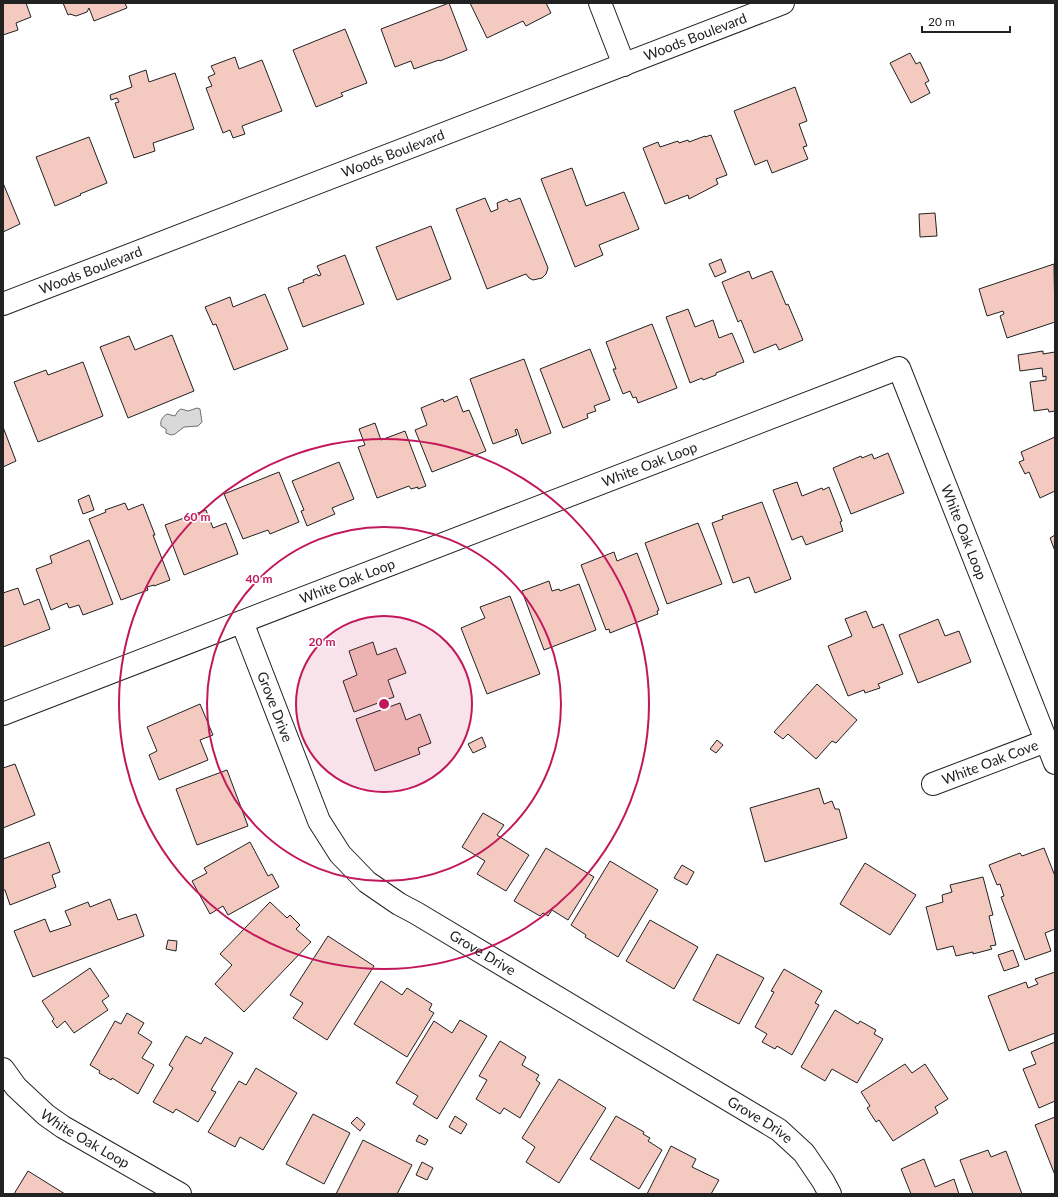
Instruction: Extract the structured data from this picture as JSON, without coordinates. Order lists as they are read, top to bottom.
{
  "streets": {
    "street": [
      "Woods Boulevard",
      "White Oak Loop",
      "Grove Drive",
      "White Oak Cove"
    ]
  },
  "crossings": [
    ["White Oak Loop", "Grove Drive"],
    ["White Oak Loop", "White Oak Cove"]
  ],
  "scale_bar": "20 m",
  "rings": ["60 m", "40 m", "20 m"]
}
